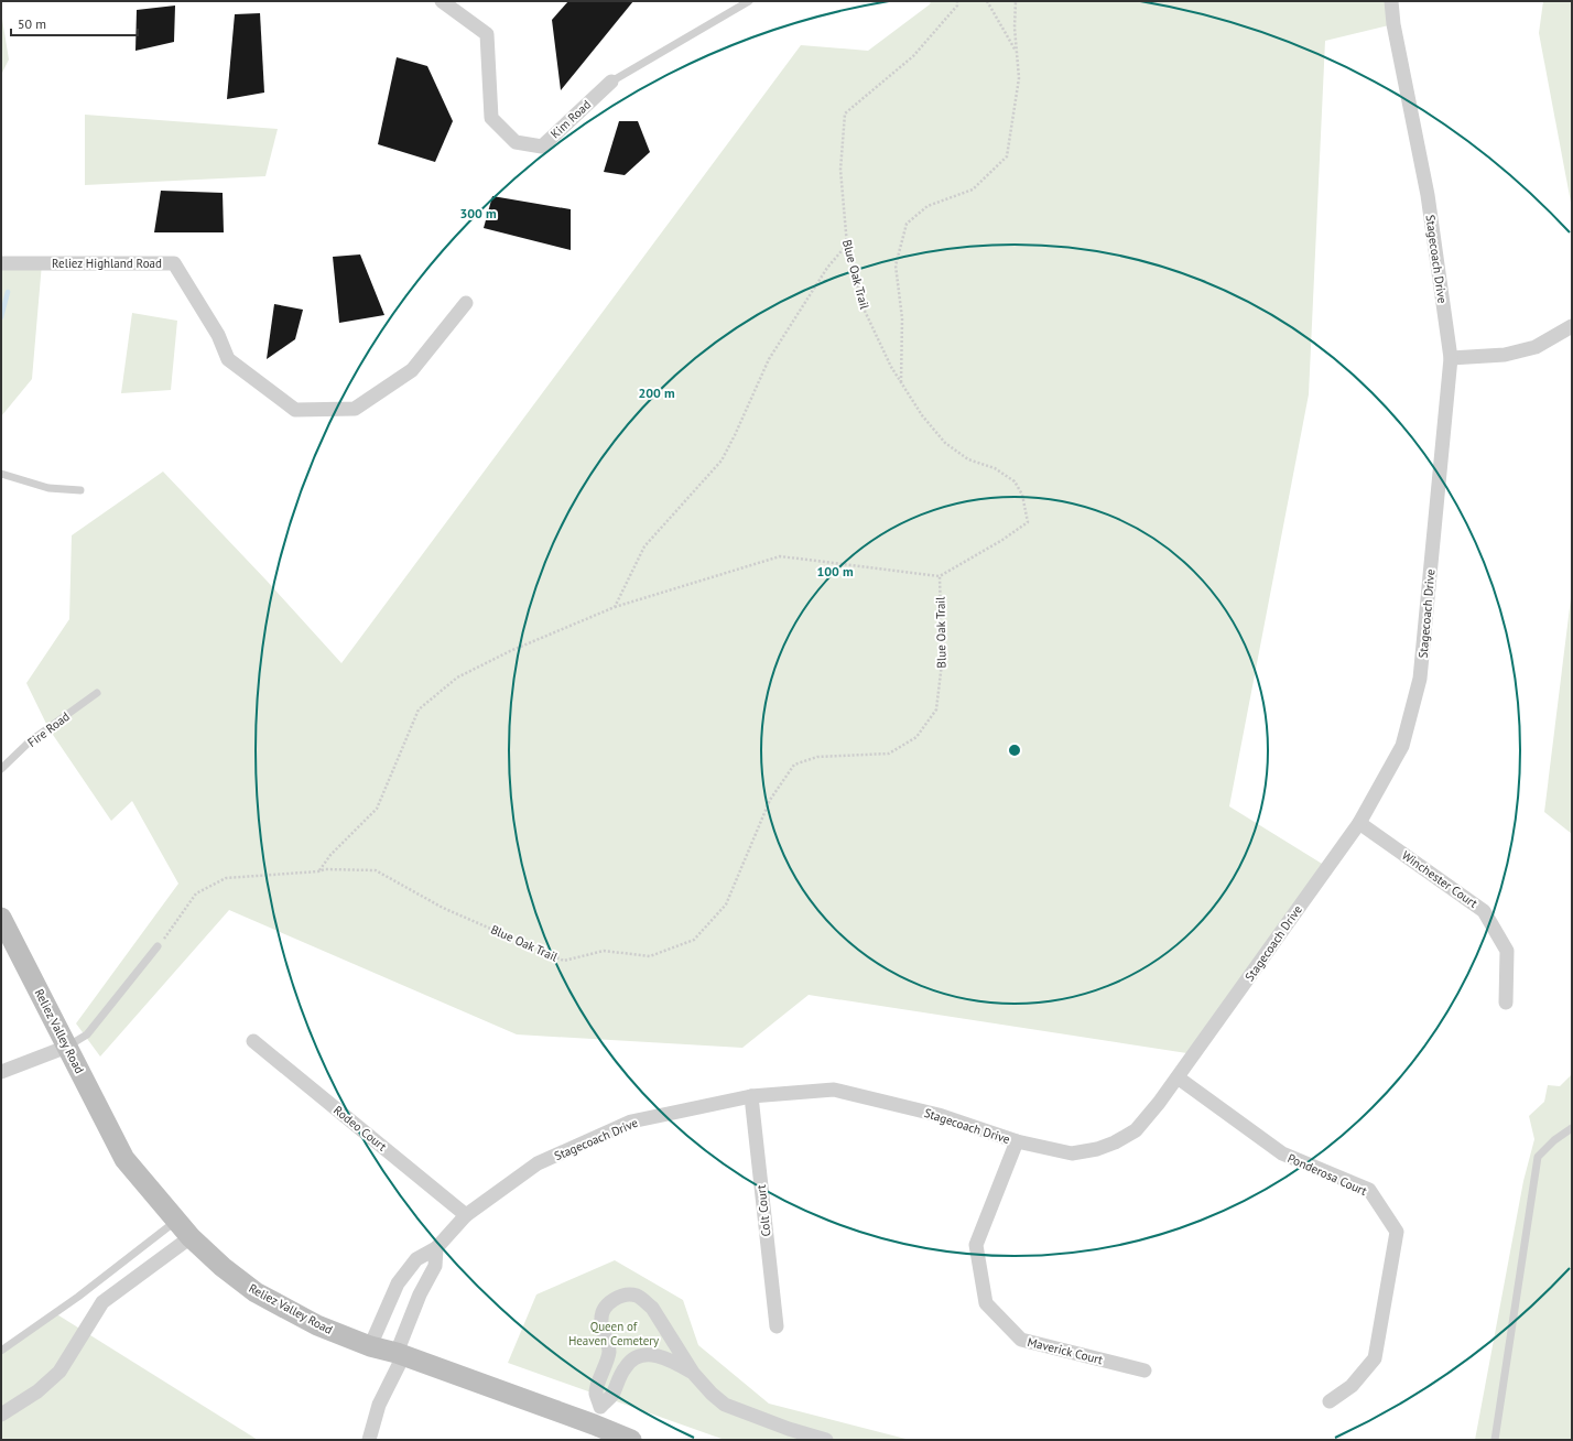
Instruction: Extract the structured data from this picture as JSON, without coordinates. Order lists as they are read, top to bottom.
{
  "streets": {
    "main road": ["Reliez Valley Road"],
    "street": [
      "Kim Road",
      "Stagecoach Drive",
      "Reliez Highland Road",
      "Winchester Court",
      "Rodeo Court",
      "Ponderosa Court",
      "Colt Court",
      "Maverick Court"
    ],
    "lane": ["Fire Road"],
    "path": ["Blue Oak Trail"]
  },
  "crossings": [
    ["Stagecoach Drive", "Winchester Court"],
    ["Stagecoach Drive", "Reliez Valley Road"],
    ["Stagecoach Drive", "Rodeo Court"],
    ["Stagecoach Drive", "Ponderosa Court"],
    ["Stagecoach Drive", "Colt Court"],
    ["Stagecoach Drive", "Maverick Court"]
  ],
  "parks": ["Queen of Heaven Cemetery"],
  "scale_bar": "50 m",
  "rings": ["300 m", "200 m", "100 m"]
}
